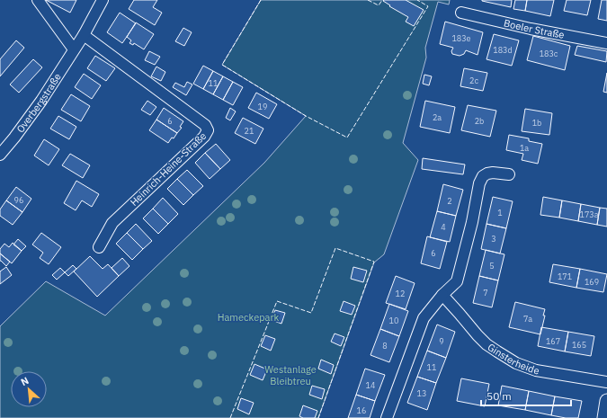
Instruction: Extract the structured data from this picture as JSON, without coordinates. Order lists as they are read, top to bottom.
{
  "streets": {
    "street": [
      "Boeler Straße",
      "Overbergstraße",
      "Heinrich-Heine-Straße",
      "Ginsterheide"
    ]
  },
  "crossings": [
    ["Overbergstraße", "Heinrich-Heine-Straße"]
  ],
  "parks": ["Hameckepark", "Westanlage Bleibtreu"],
  "house_numbers": [
    "183e",
    "183d",
    "183c",
    "2c",
    "11",
    "19",
    "2a",
    "6",
    "2b",
    "1b",
    "21",
    "1a",
    "96",
    "2",
    "1",
    "173a",
    "4",
    "3",
    "6",
    "5",
    "171",
    "169",
    "7",
    "12",
    "7a",
    "10",
    "9",
    "167",
    "165",
    "8",
    "11",
    "14",
    "13",
    "16"
  ],
  "scale_bar": "50 m",
  "north": "top left"
}
